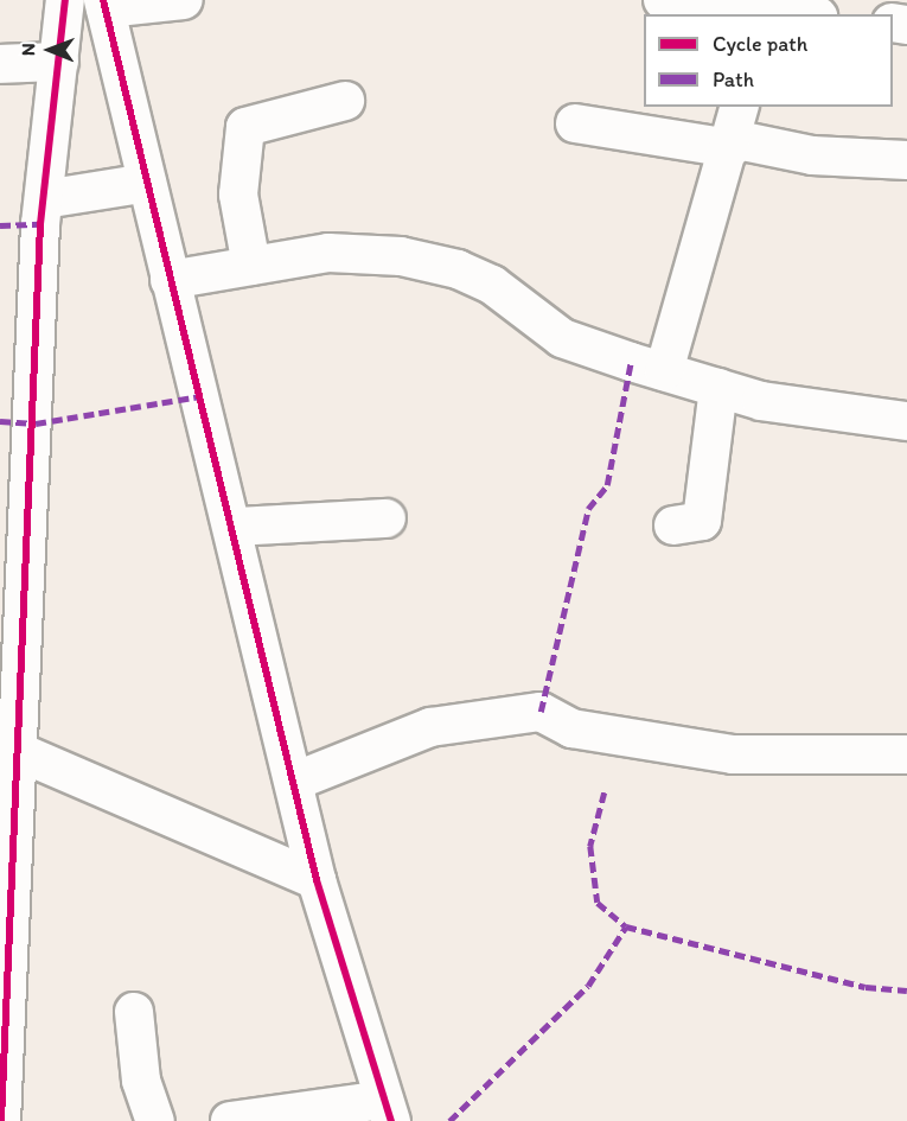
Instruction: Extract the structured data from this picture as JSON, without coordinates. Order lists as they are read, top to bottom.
{
  "legend": ["Cycle path", "Path"],
  "north": "left"
}
